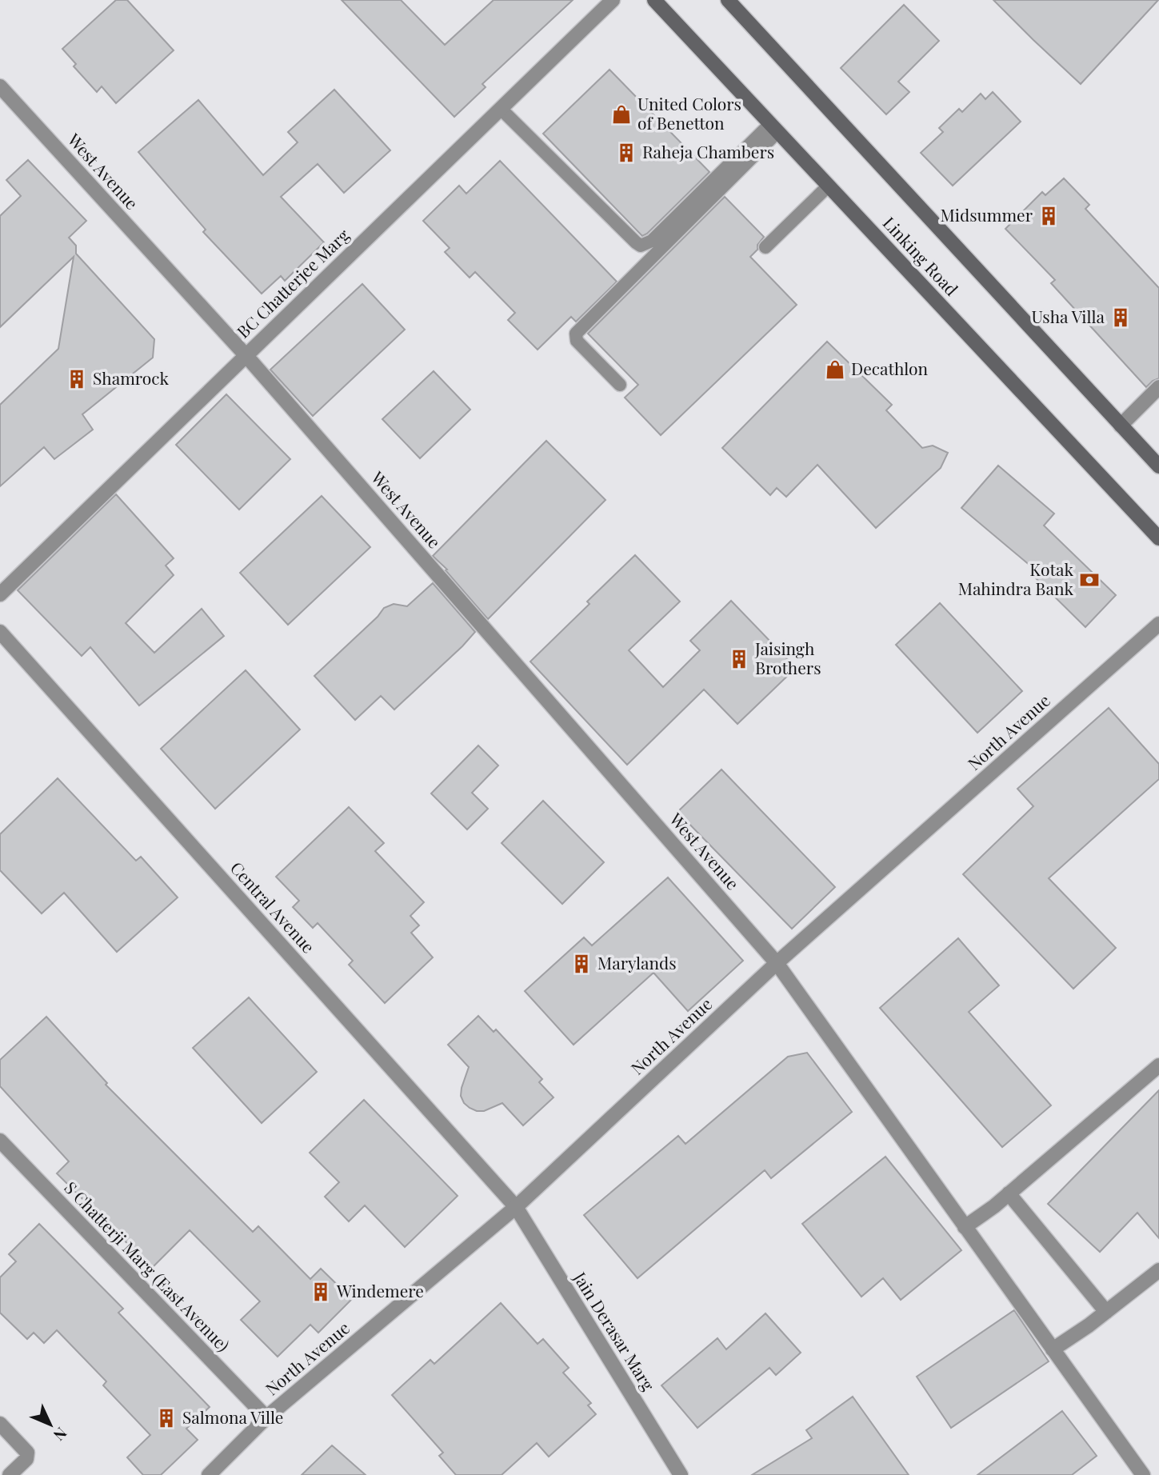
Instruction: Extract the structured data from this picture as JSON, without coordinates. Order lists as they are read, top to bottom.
{
  "streets": {
    "main road": ["Linking Road"],
    "street": [
      "West Avenue",
      "BC Chatterjee Marg",
      "North Avenue",
      "Central Avenue",
      "S Chatterji Marg (East Avenue)",
      "Jain Derasar Marg"
    ]
  },
  "crossings": [
    ["West Avenue", "BC Chatterjee Marg"],
    ["West Avenue", "North Avenue"],
    ["North Avenue", "Central Avenue"],
    ["North Avenue", "S Chatterji Marg (East Avenue)"],
    ["North Avenue", "Jain Derasar Marg"],
    ["Central Avenue", "Jain Derasar Marg"]
  ],
  "places": {
    "shop": ["United Colors of Benetton", "Decathlon"],
    "building": [
      "Raheja Chambers",
      "Midsummer",
      "Usha Villa",
      "Shamrock",
      "Jaisingh Brothers",
      "Marylands",
      "Windemere",
      "Salmona Ville"
    ],
    "bank": ["Kotak Mahindra Bank"]
  },
  "north": "bottom right"
}
